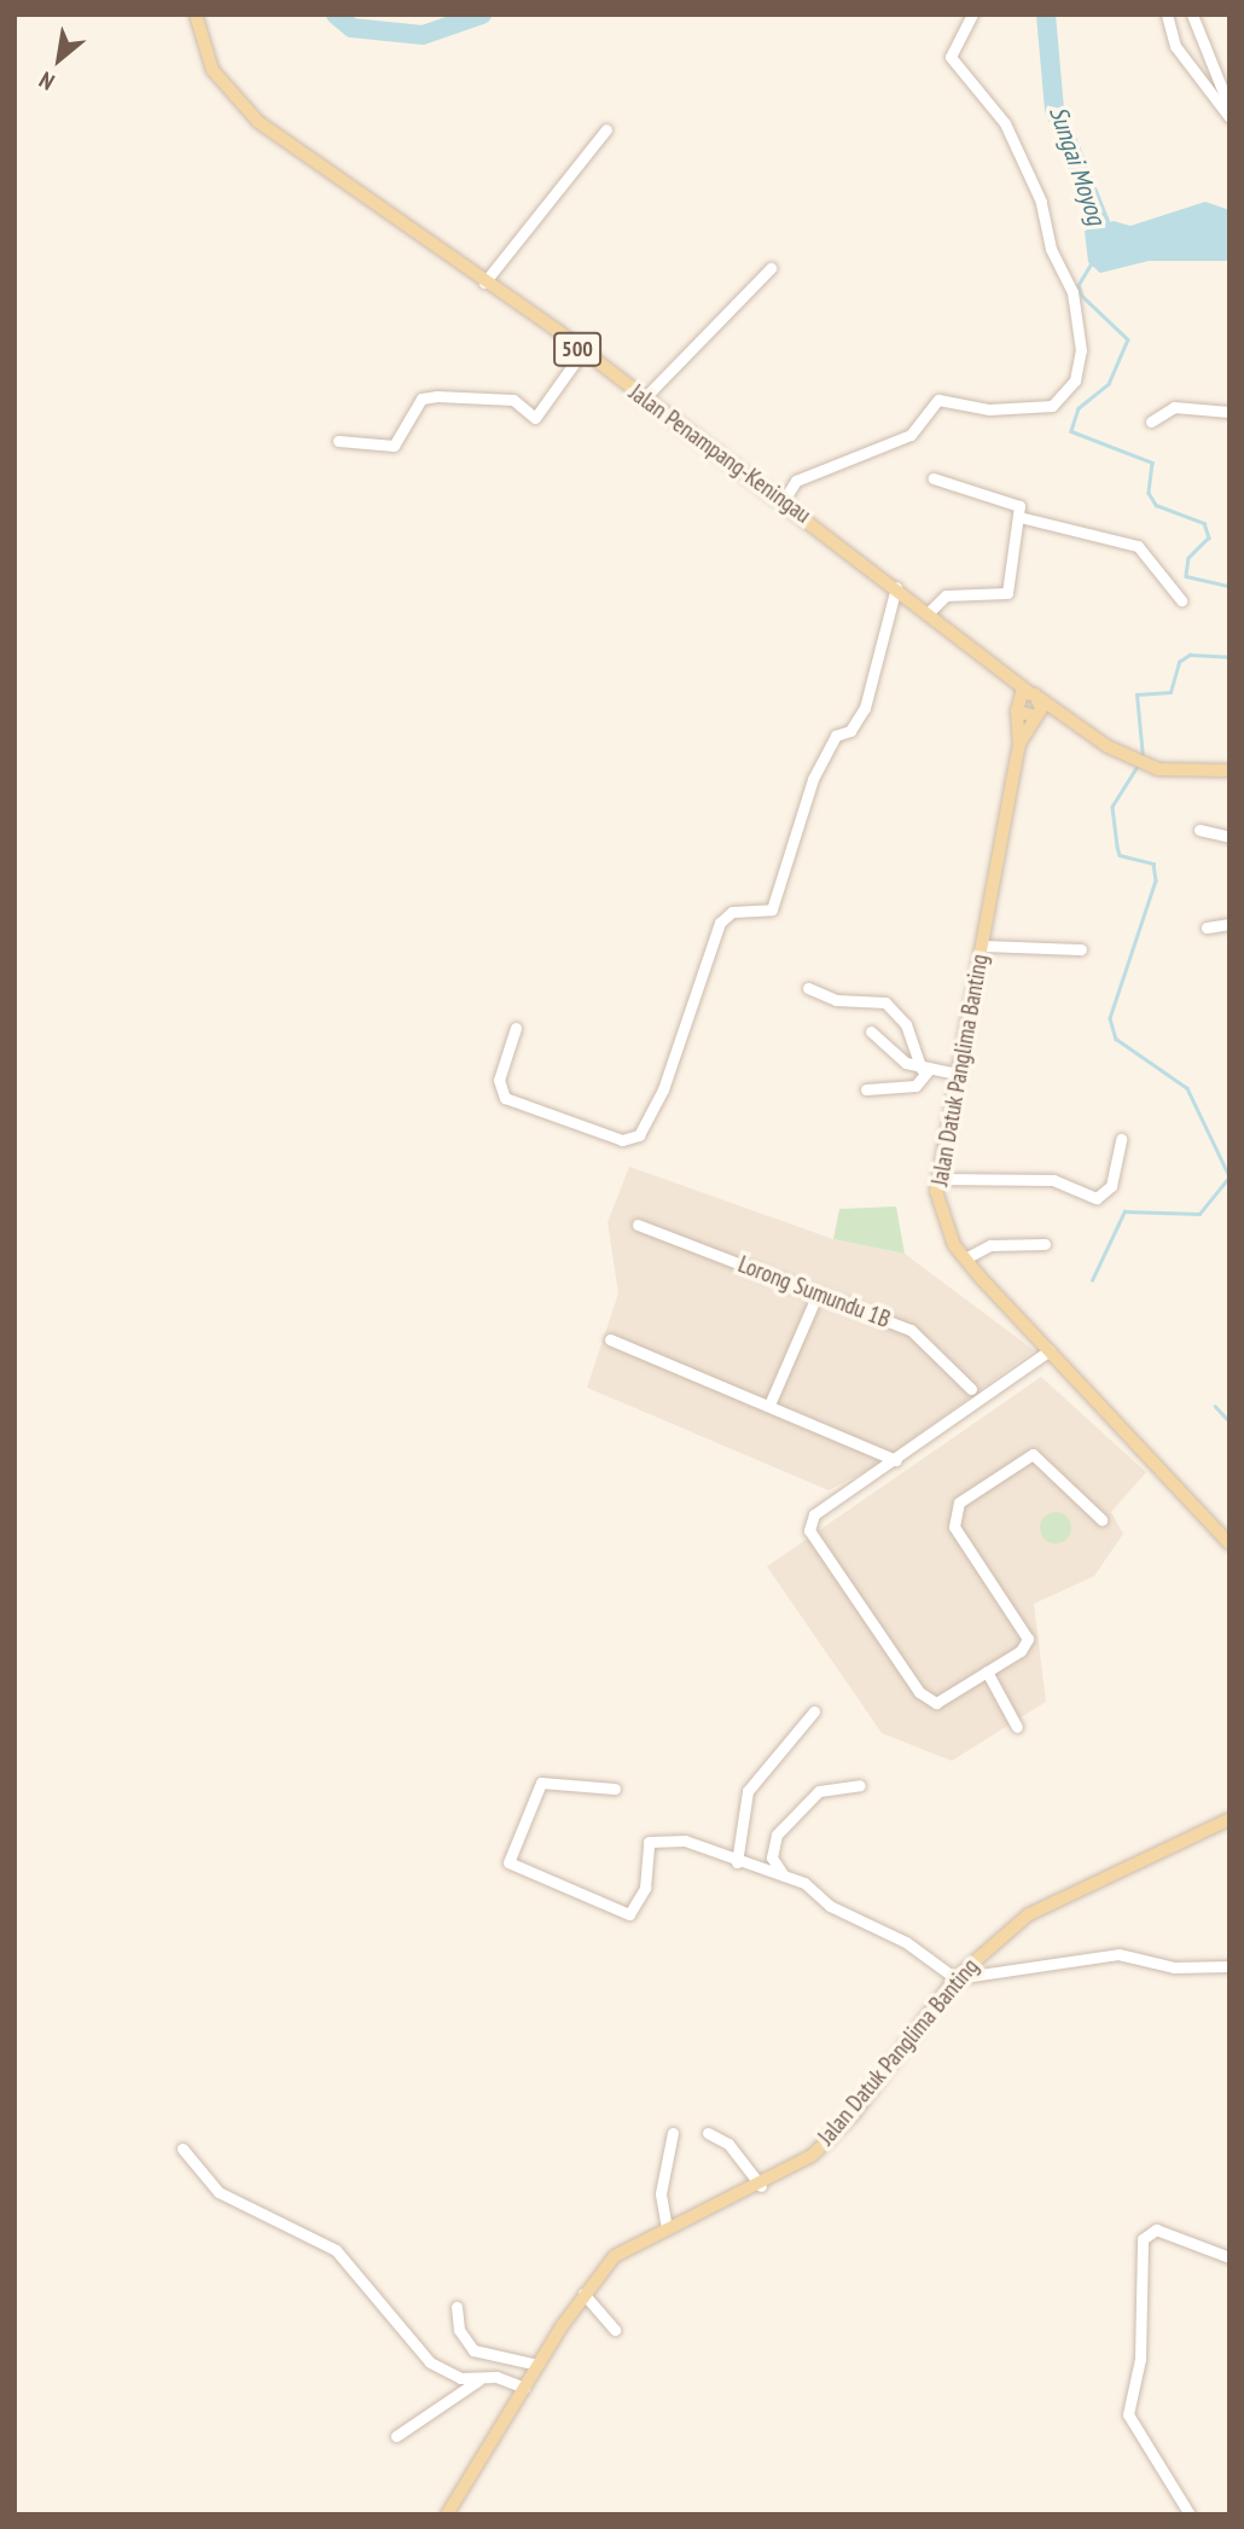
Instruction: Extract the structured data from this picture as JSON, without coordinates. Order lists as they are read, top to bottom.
{
  "streets": {
    "main road": ["500", "Jalan Penampang-Keningau", "Jalan Datuk Panglima Banting"],
    "street": ["Lorong Sumundu 1B"]
  },
  "crossings": [
    ["500", "Jalan Penampang-Keningau"],
    ["500", "Jalan Datuk Panglima Banting"],
    ["Jalan Penampang-Keningau", "Jalan Datuk Panglima Banting"]
  ],
  "water": ["Sungai Moyog"],
  "north": "bottom left"
}
